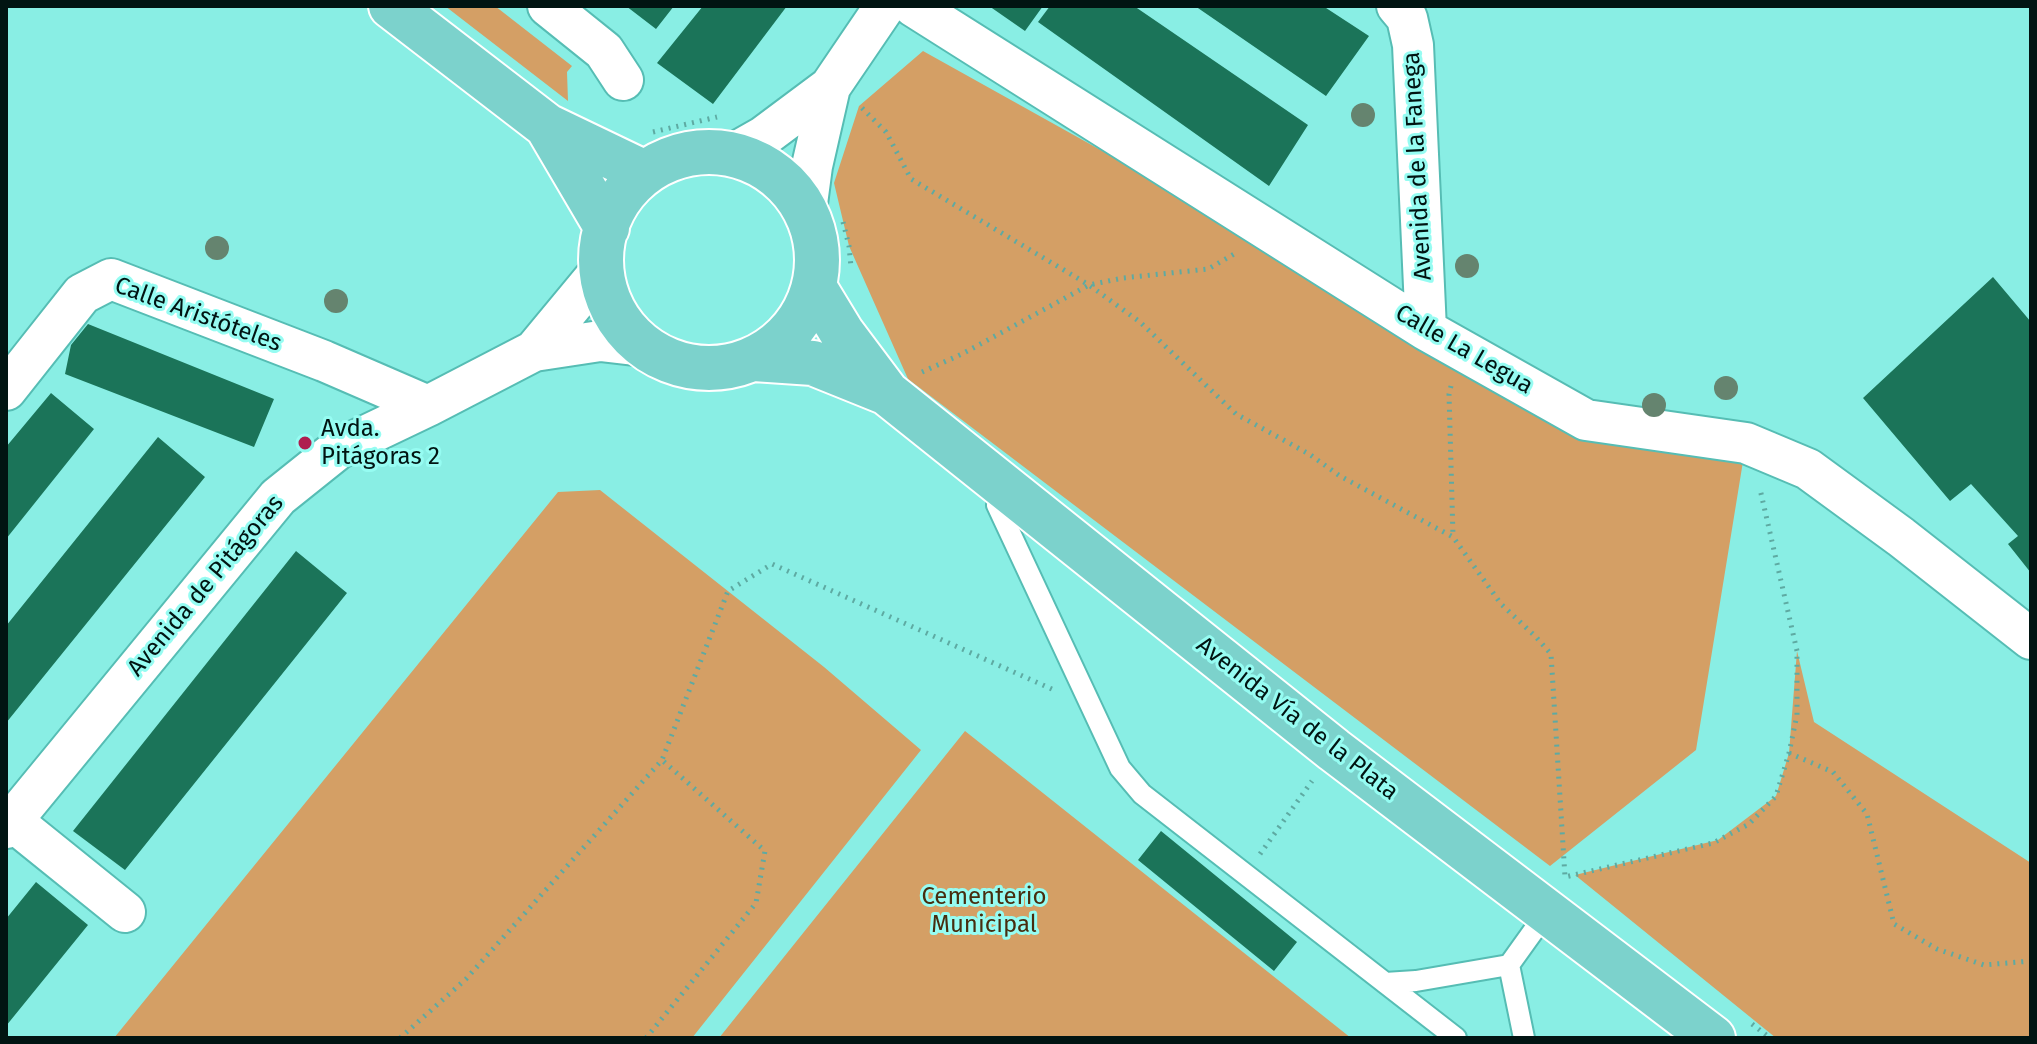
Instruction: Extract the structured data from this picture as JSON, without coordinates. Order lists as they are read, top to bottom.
{
  "streets": {
    "main road": ["Avenida Vía de la Plata"],
    "street": [
      "Avenida de la Fanega",
      "Calle Aristóteles",
      "Calle La Legua",
      "Avenida de Pitágoras"
    ]
  },
  "crossings": [
    ["Avenida de la Fanega", "Calle La Legua"],
    ["Calle Aristóteles", "Avenida de Pitágoras"]
  ],
  "parks": ["Cementerio Municipal"],
  "places": ["Avda. Pitágoras 2"]
}
